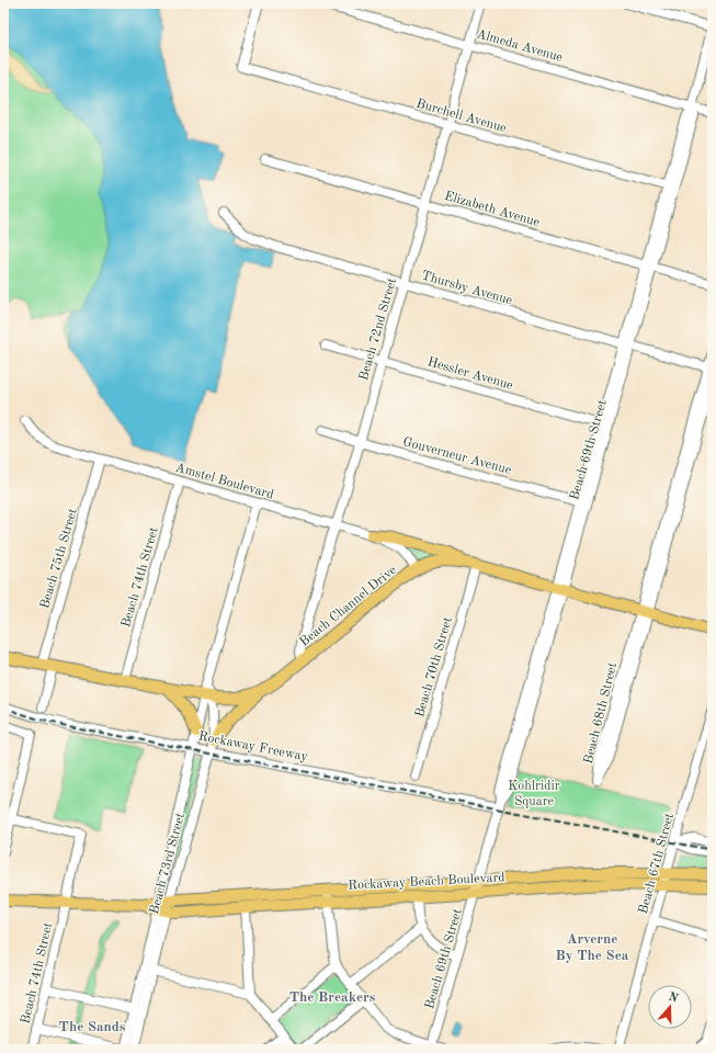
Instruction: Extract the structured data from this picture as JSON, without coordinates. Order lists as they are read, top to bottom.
{
  "streets": {
    "main road": ["Beach Channel Drive", "Rockaway Beach Boulevard"],
    "street": [
      "Almeda Avenue",
      "Burchell Avenue",
      "Elizabeth Avenue",
      "Thursby Avenue",
      "Beach 72nd Street",
      "Hessler Avenue",
      "Beach 69th Street",
      "Gouverneur Avenue",
      "Amstel Boulevard",
      "Beach 75th Street",
      "Beach 74th Street",
      "Beach 70th Street",
      "Beach 68th Street",
      "Rockaway Freeway",
      "Beach 73rd Street",
      "Beach 67th Street"
    ]
  },
  "crossings": [
    ["Almeda Avenue", "Beach 72nd Street"],
    ["Almeda Avenue", "Beach 69th Street"],
    ["Burchell Avenue", "Beach 72nd Street"],
    ["Burchell Avenue", "Beach 69th Street"],
    ["Elizabeth Avenue", "Beach 72nd Street"],
    ["Elizabeth Avenue", "Beach 69th Street"],
    ["Thursby Avenue", "Beach 72nd Street"],
    ["Thursby Avenue", "Beach 69th Street"],
    ["Thursby Avenue", "Beach 68th Street"],
    ["Beach 72nd Street", "Hessler Avenue"],
    ["Beach 72nd Street", "Gouverneur Avenue"],
    ["Beach 72nd Street", "Amstel Boulevard"],
    ["Beach 72nd Street", "Beach Channel Drive"],
    ["Hessler Avenue", "Beach 69th Street"],
    ["Beach 69th Street", "Gouverneur Avenue"],
    ["Beach 69th Street", "Beach Channel Drive"],
    ["Beach 69th Street", "Rockaway Freeway"],
    ["Beach 69th Street", "Rockaway Beach Boulevard"],
    ["Amstel Boulevard", "Beach 75th Street"],
    ["Amstel Boulevard", "Beach 74th Street"],
    ["Amstel Boulevard", "Beach Channel Drive"],
    ["Amstel Boulevard", "Beach 73rd Street"],
    ["Beach 75th Street", "Beach Channel Drive"],
    ["Beach 74th Street", "Beach Channel Drive"],
    ["Beach 74th Street", "Rockaway Beach Boulevard"],
    ["Beach Channel Drive", "Beach 70th Street"],
    ["Beach Channel Drive", "Beach 68th Street"],
    ["Beach Channel Drive", "Beach 73rd Street"],
    ["Rockaway Freeway", "Beach 73rd Street"],
    ["Beach 73rd Street", "Rockaway Beach Boulevard"],
    ["Beach 67th Street", "Rockaway Beach Boulevard"]
  ],
  "districts": ["Arverne By The Sea", "The Breakers", "The Sands"],
  "parks": ["Kohlridir Square"],
  "north": "top"
}
